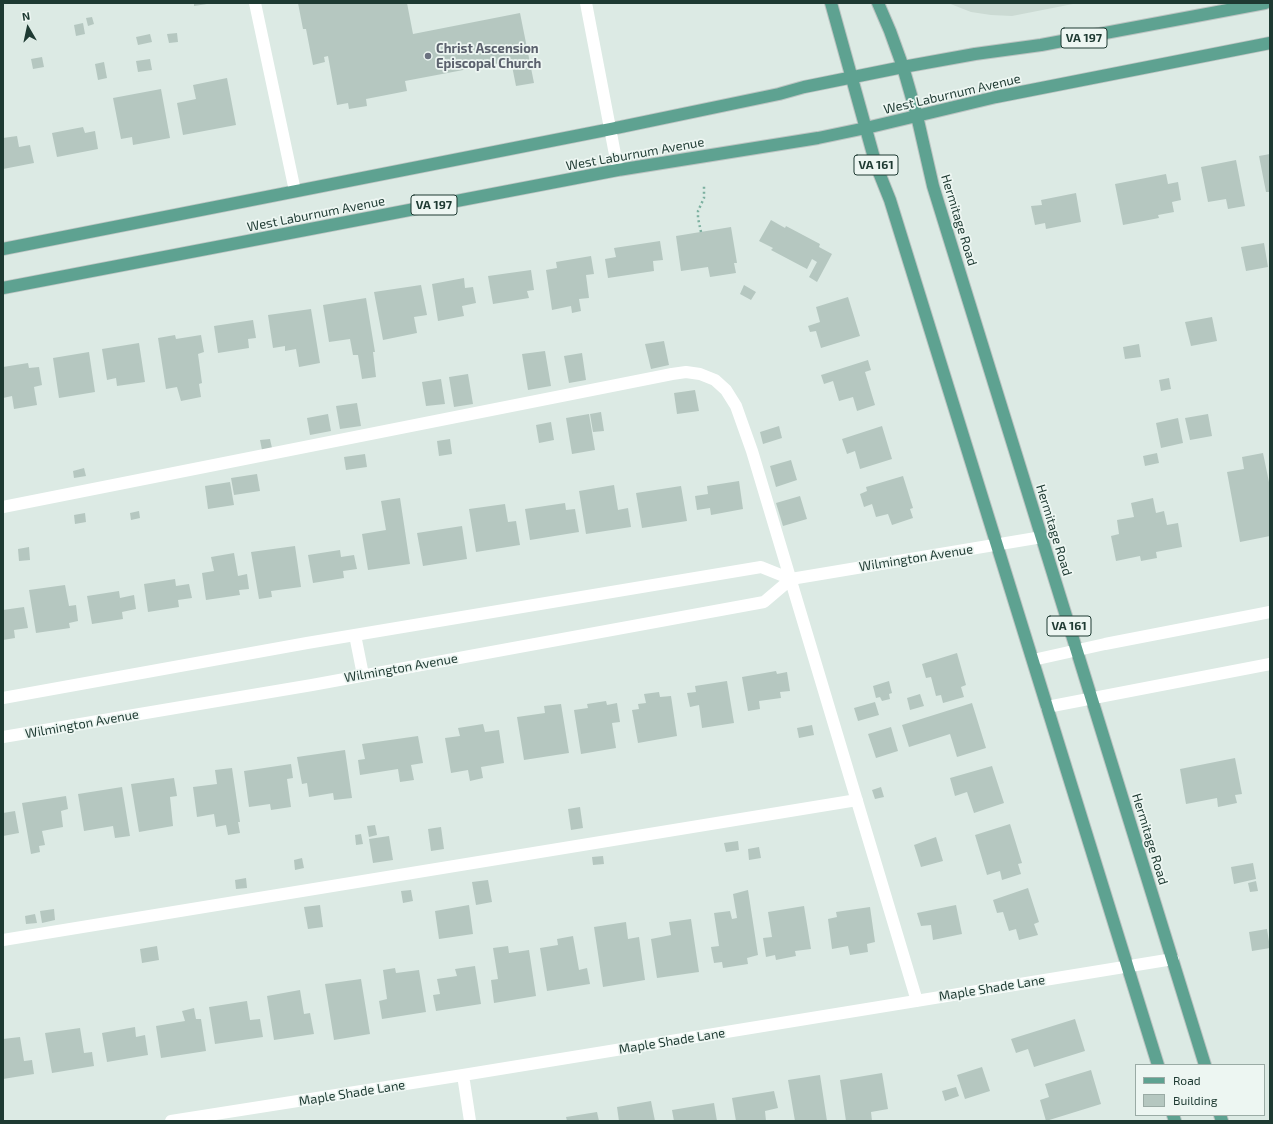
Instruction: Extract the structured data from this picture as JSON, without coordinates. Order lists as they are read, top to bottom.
{
  "streets": {
    "main road": [
      "VA 197",
      "West Laburnum Avenue",
      "VA 161",
      "Hermitage Road"
    ],
    "street": ["Wilmington Avenue", "Maple Shade Lane"]
  },
  "crossings": [
    ["West Laburnum Avenue", "VA 161"],
    ["West Laburnum Avenue", "Hermitage Road"],
    ["VA 161", "Wilmington Avenue"],
    ["VA 161", "Maple Shade Lane"],
    ["Hermitage Road", "Wilmington Avenue"],
    ["Hermitage Road", "Maple Shade Lane"]
  ],
  "places": ["Christ Ascension Episcopal Church"],
  "legend": ["Road", "Building"],
  "north": "top"
}
